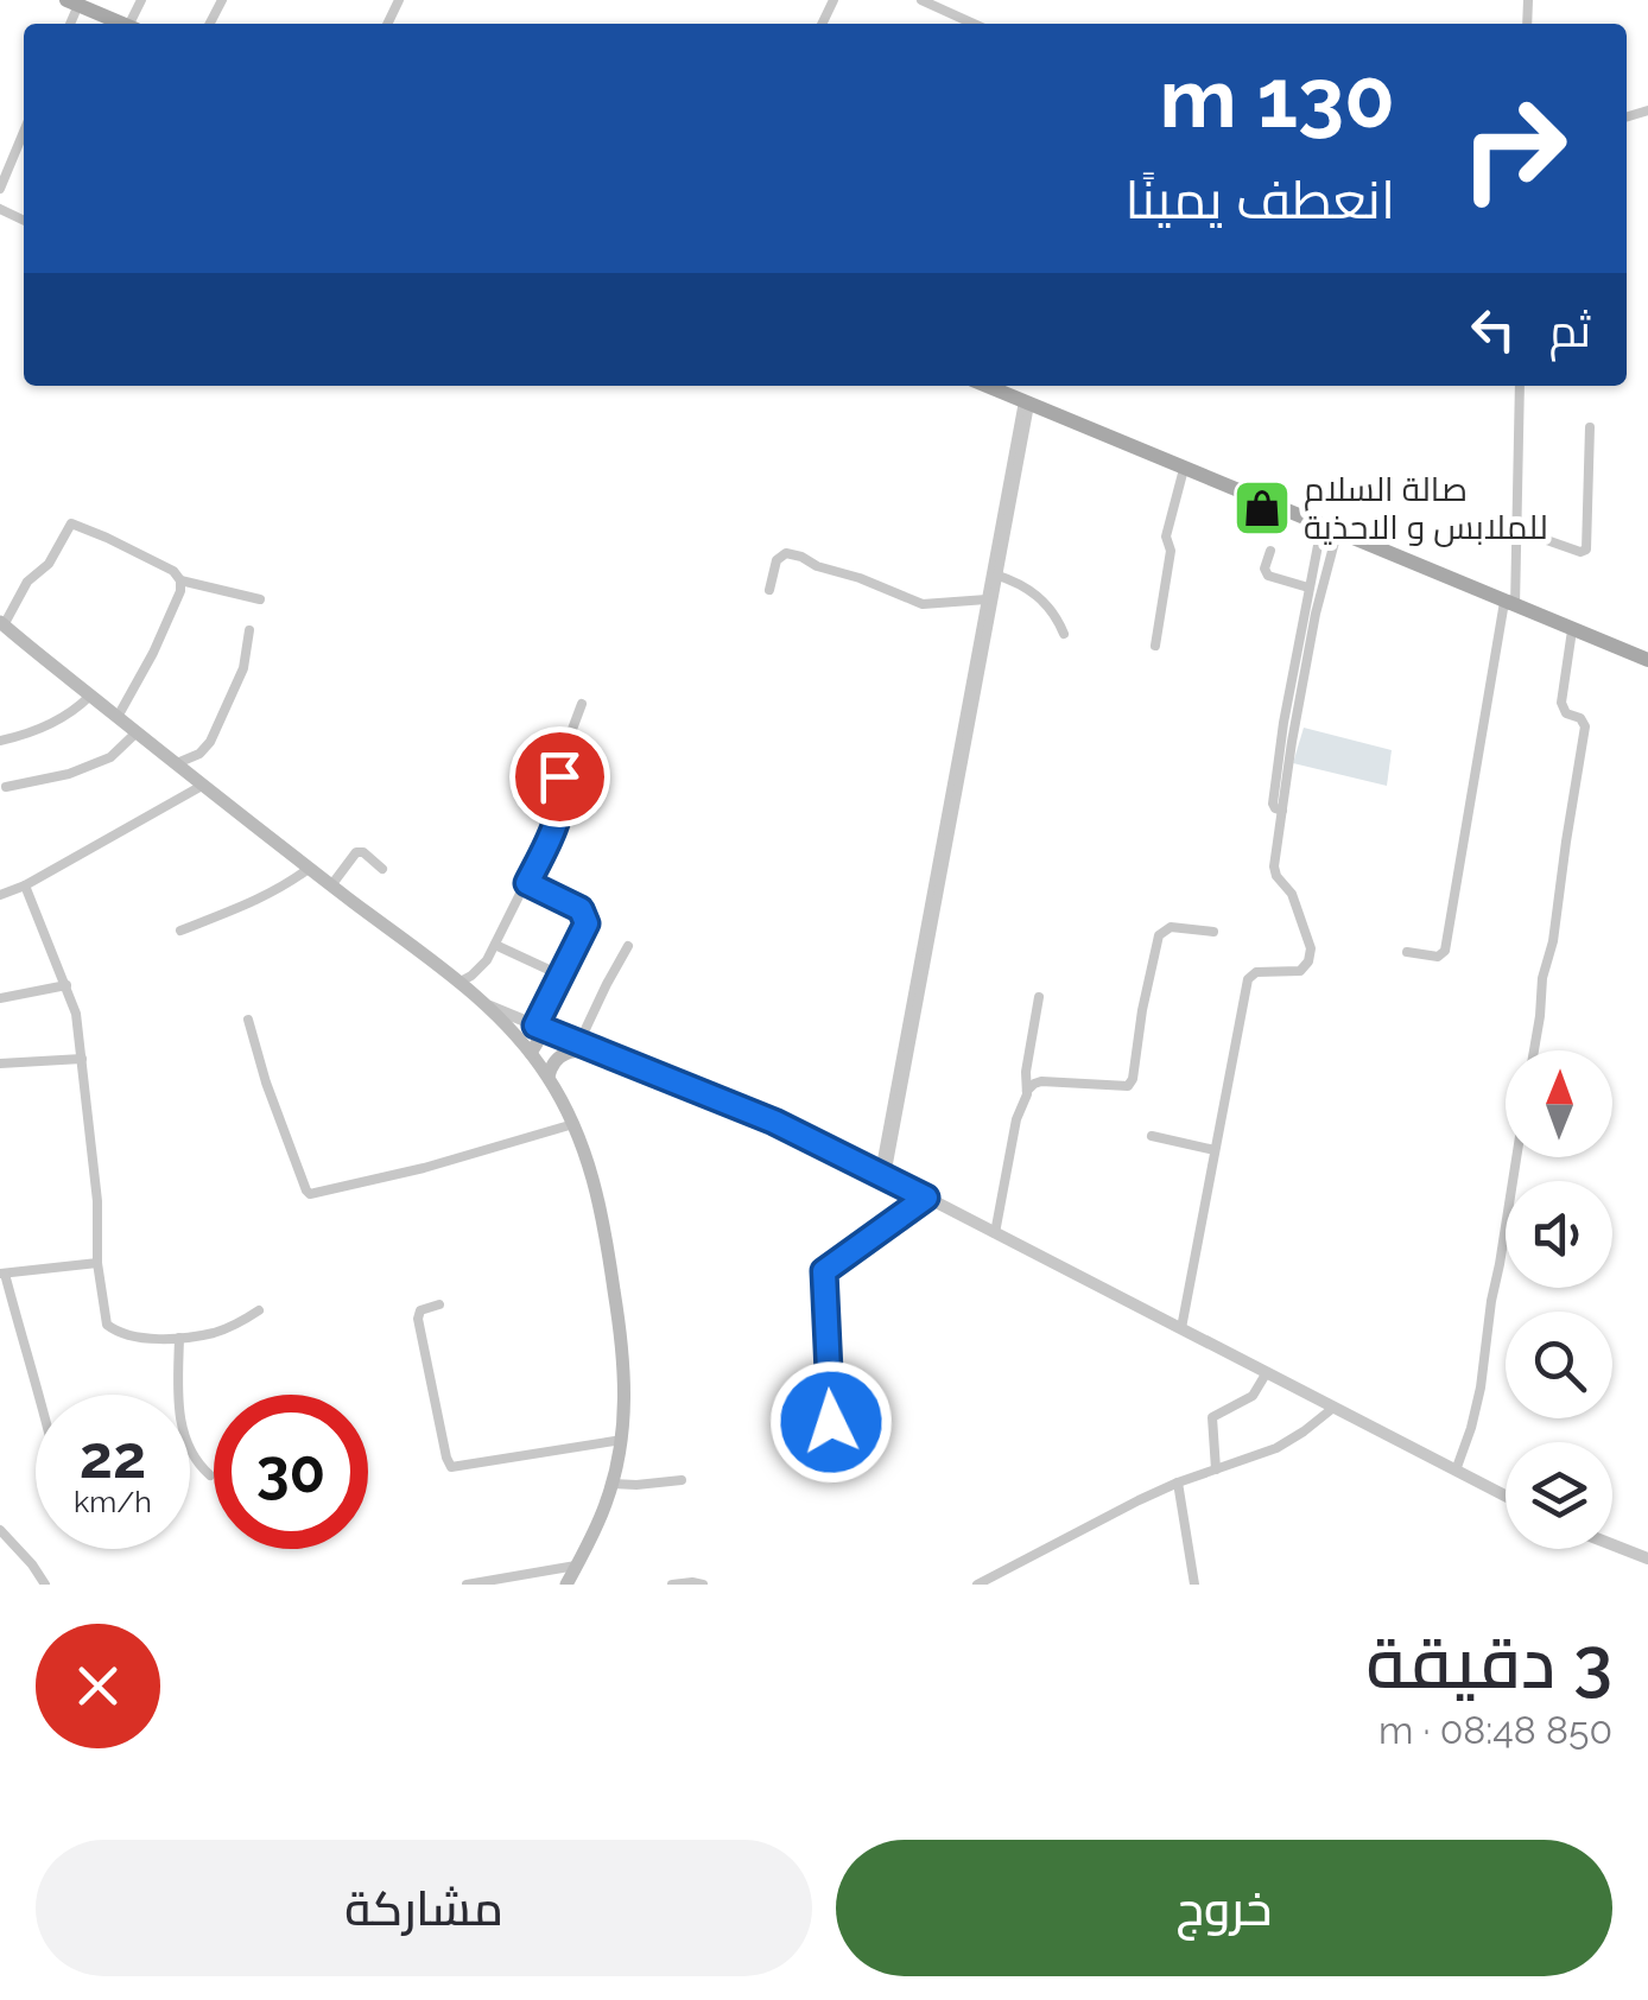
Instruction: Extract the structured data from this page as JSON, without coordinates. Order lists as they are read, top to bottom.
{
  "places": {
    "shop": ["صالة السلام للملابس و الاحذية"]
  },
  "north": "top",
  "page": {
    "turn": ["130 m", "انعطف يمينًا"],
    "then": "ثم",
    "speed": "22 km/h",
    "limit": "30",
    "heading": ["3 دقيقة", "850 m · 08:48"],
    "buttons": ["خروج", "مشاركة"]
  }
}
